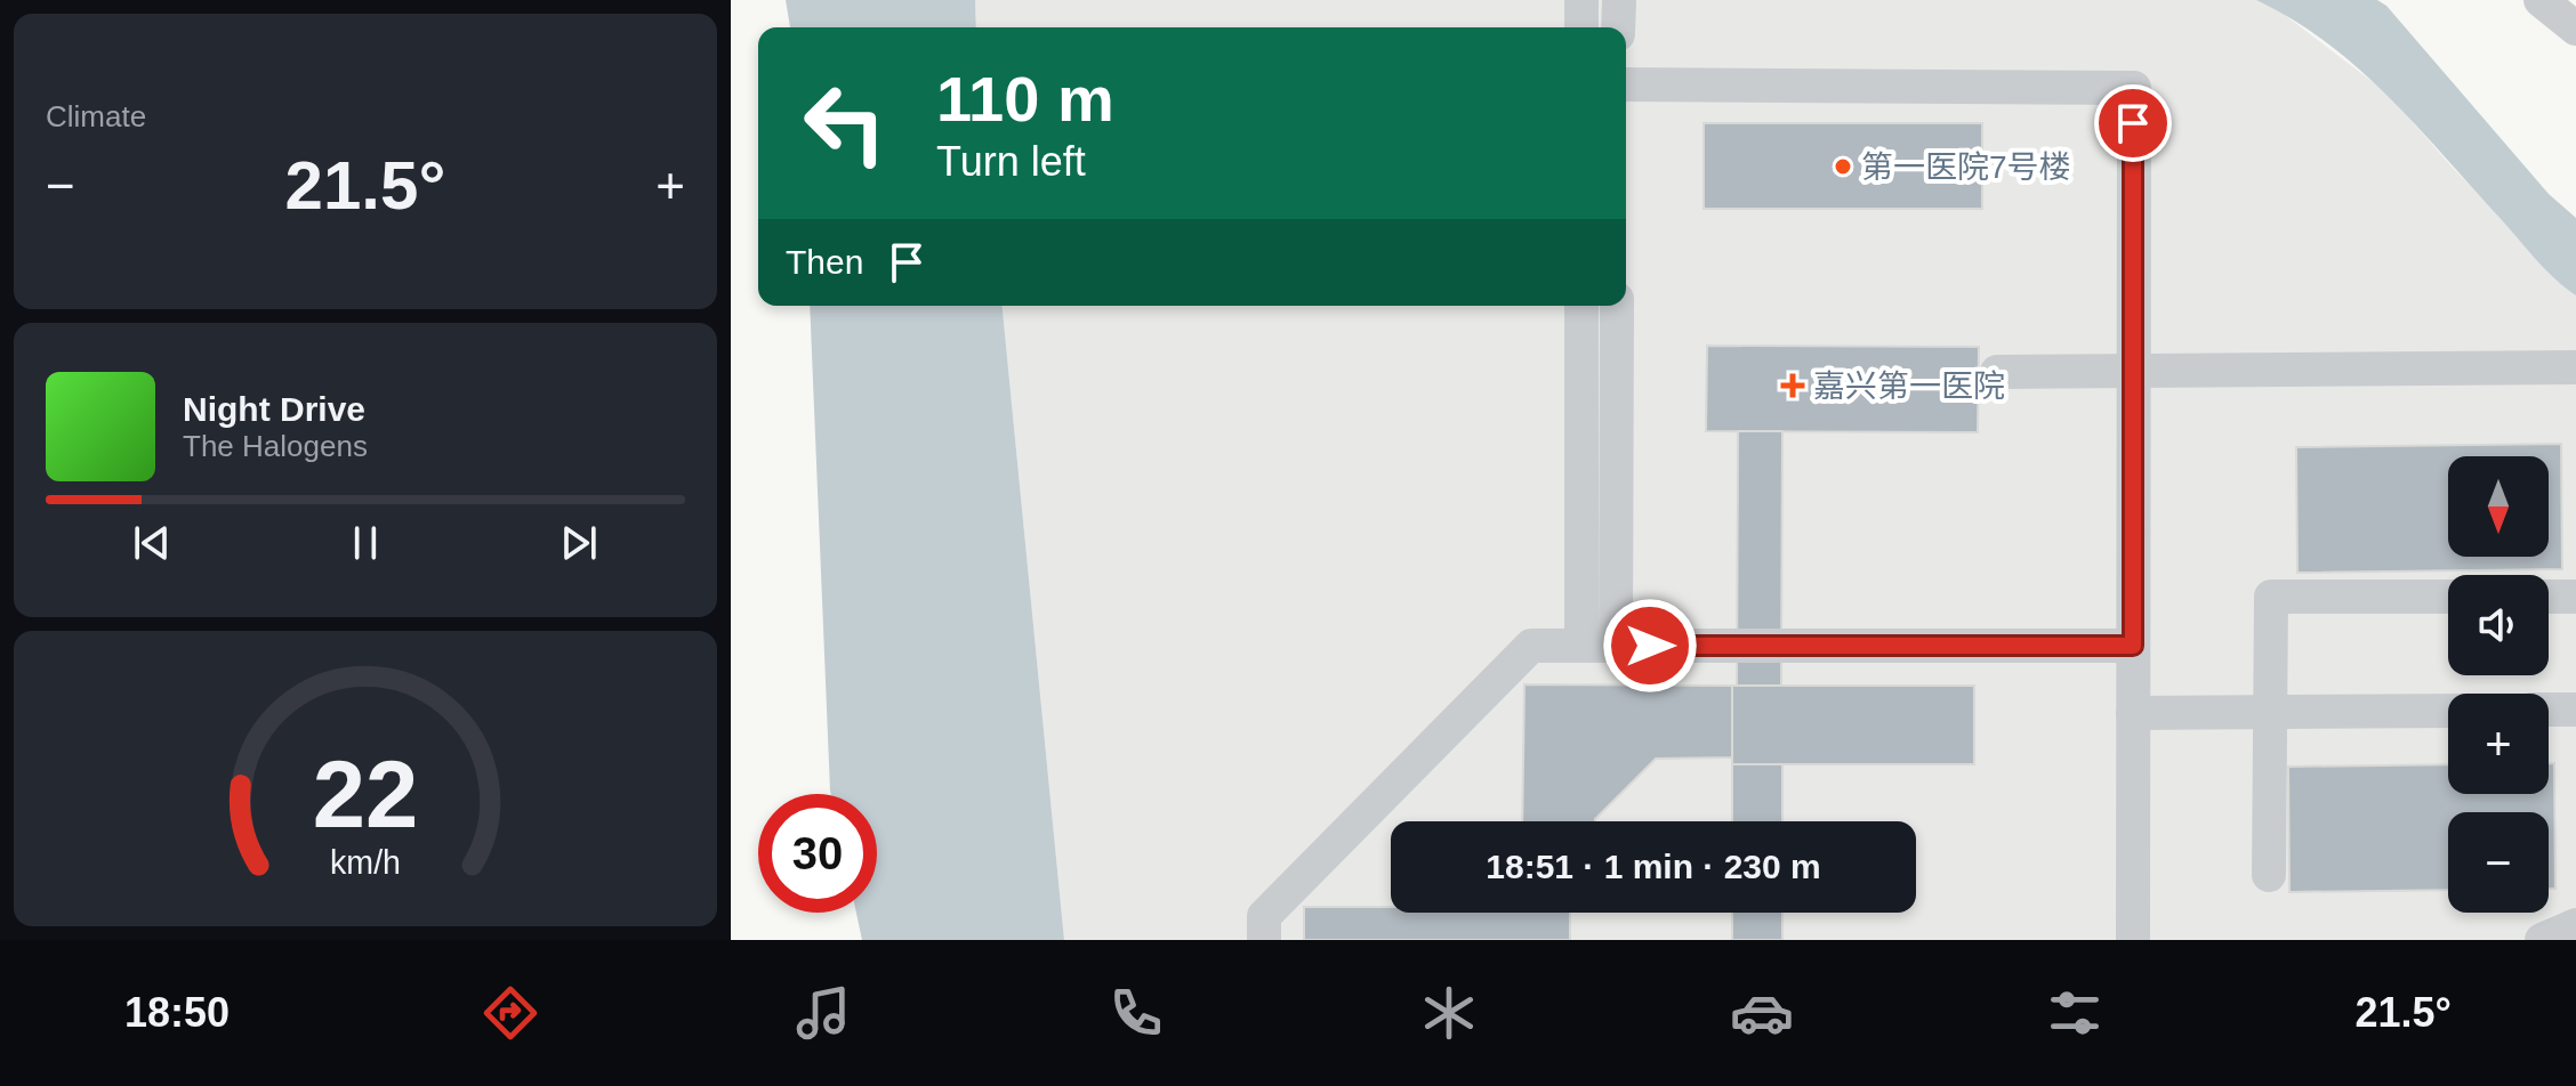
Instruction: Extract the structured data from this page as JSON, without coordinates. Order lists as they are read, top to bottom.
{
  "places": {
    "other": ["第一医院7号楼"],
    "health": ["嘉兴第一医院"]
  },
  "north": "bottom",
  "page": {
    "tile": "Climate",
    "turn": ["110 m", "Turn left"],
    "heat": ["−", "21.5°", "+"],
    "then": "Then",
    "song": ["Night Drive", "The Halogens"],
    "map_buttons": ["+", "−"],
    "limit": "30",
    "trip": "18:51 · 1 min · 230 m",
    "tabs": ["18:50", "21.5°"],
    "gauge": ["22", "km/h"]
  }
}
